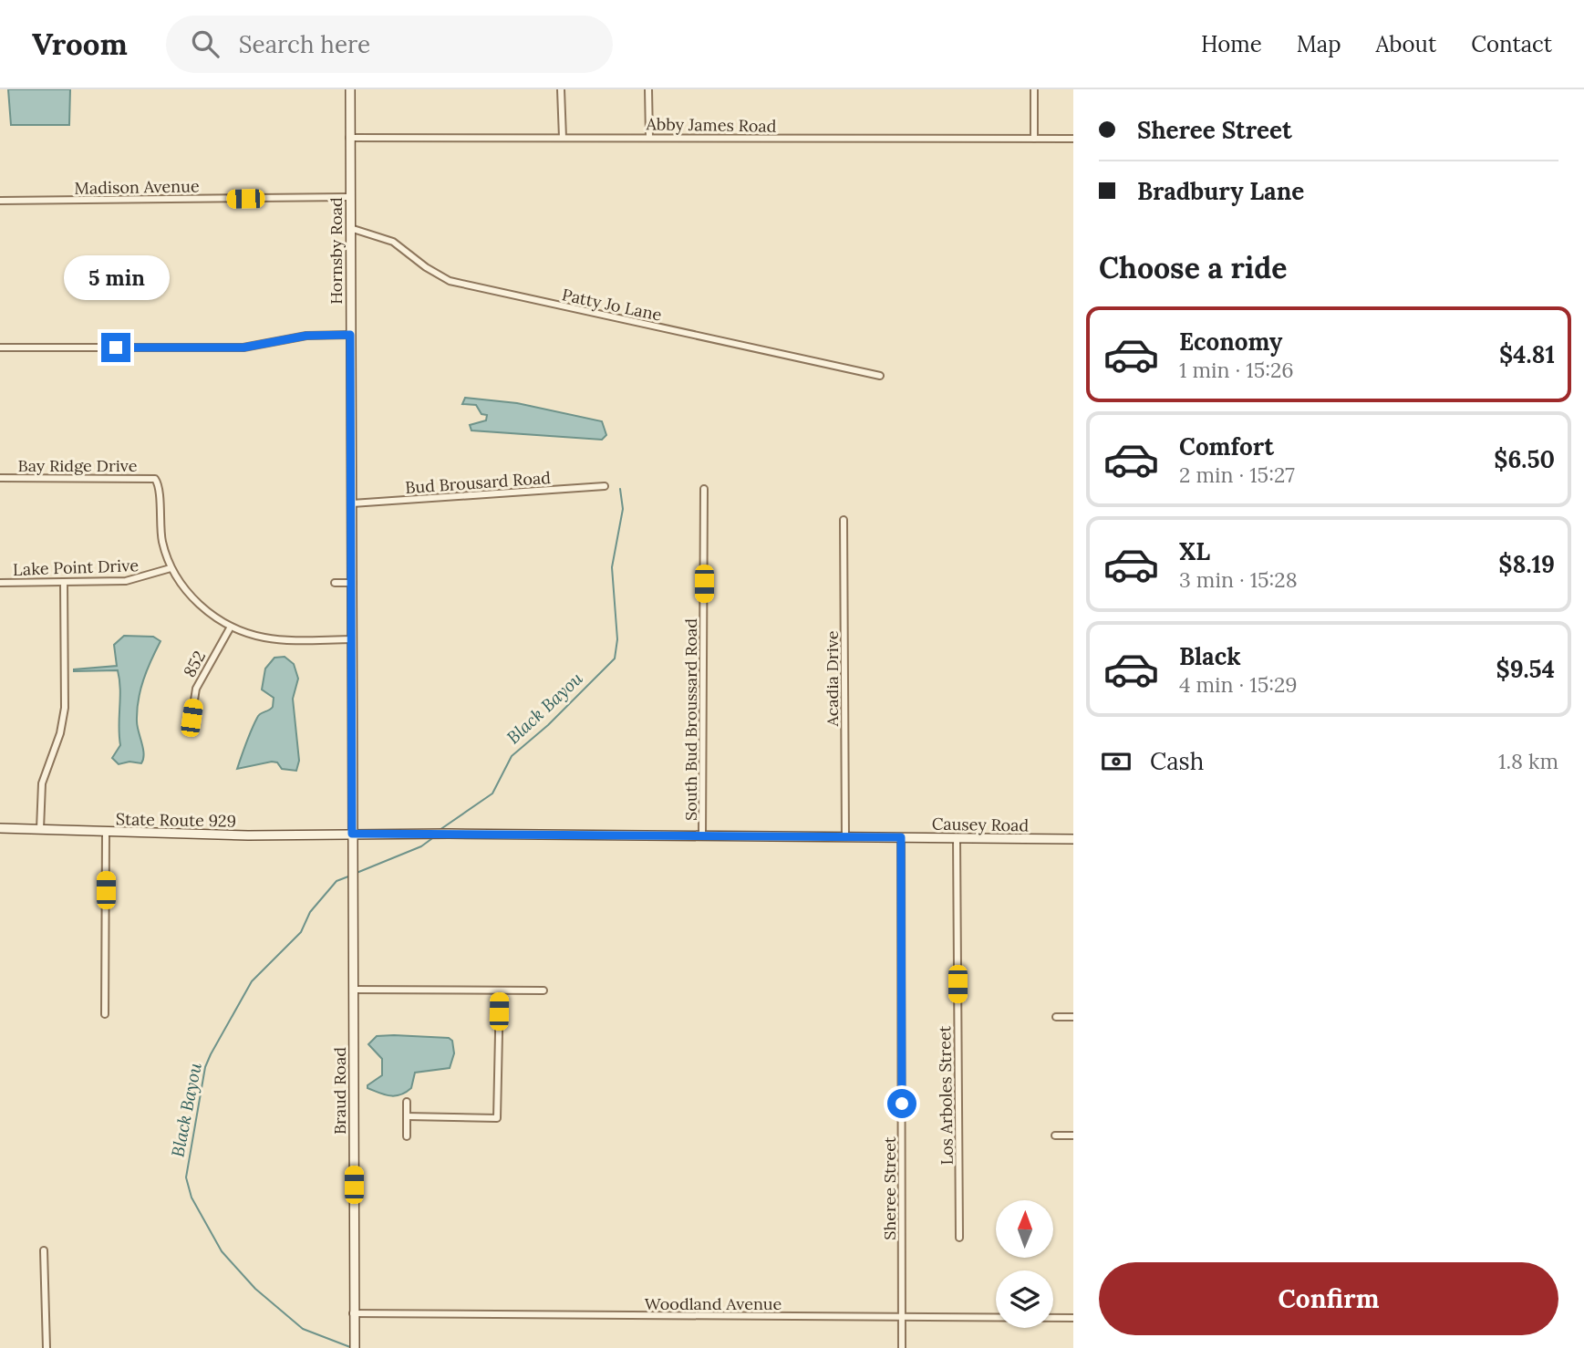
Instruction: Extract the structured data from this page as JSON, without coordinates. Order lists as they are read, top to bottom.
{
  "streets": {
    "street": [
      "Abby James Road",
      "Madison Avenue",
      "Hornsby Road",
      "Patty Jo Lane",
      "Bay Ridge Drive",
      "Bud Brousard Road",
      "Lake Point Drive",
      "852",
      "Acadia Drive",
      "South Bud Broussard Road",
      "State Route 929",
      "Causey Road",
      "Braud Road",
      "Los Arboles Street",
      "Sheree Street",
      "Woodland Avenue"
    ]
  },
  "crossings": [
    ["Abby James Road", "Hornsby Road"],
    ["Madison Avenue", "Hornsby Road"],
    ["Hornsby Road", "Patty Jo Lane"],
    ["Hornsby Road", "Bud Brousard Road"],
    ["Hornsby Road", "State Route 929"],
    ["Hornsby Road", "Causey Road"],
    ["Hornsby Road", "Braud Road"],
    ["Bay Ridge Drive", "Lake Point Drive"],
    ["Acadia Drive", "Causey Road"],
    ["South Bud Broussard Road", "Causey Road"],
    ["State Route 929", "Causey Road"],
    ["State Route 929", "Braud Road"],
    ["Causey Road", "Braud Road"],
    ["Causey Road", "Los Arboles Street"],
    ["Causey Road", "Sheree Street"],
    ["Braud Road", "Woodland Avenue"],
    ["Sheree Street", "Woodland Avenue"]
  ],
  "water": ["Black Bayou"],
  "north": "top",
  "page": {
    "header": "Vroom",
    "search": "Search here",
    "nav": [
      "Home",
      "Map",
      "About",
      "Contact"
    ],
    "banner": ["Sheree Street", "Bradbury Lane"],
    "heading": "Choose a ride",
    "bubble": "5 min",
    "list": [
      {
        "name": "Economy",
        "note": "1 min · 15:26",
        "value": "$4.81"
      },
      {
        "name": "Comfort",
        "note": "2 min · 15:27",
        "value": "$6.50"
      },
      {
        "name": "XL",
        "note": "3 min · 15:28",
        "value": "$8.19"
      },
      {
        "name": "Black",
        "note": "4 min · 15:29",
        "value": "$9.54"
      }
    ],
    "pay": ["Cash", "1.8 km"],
    "buttons": "Confirm"
  }
}
